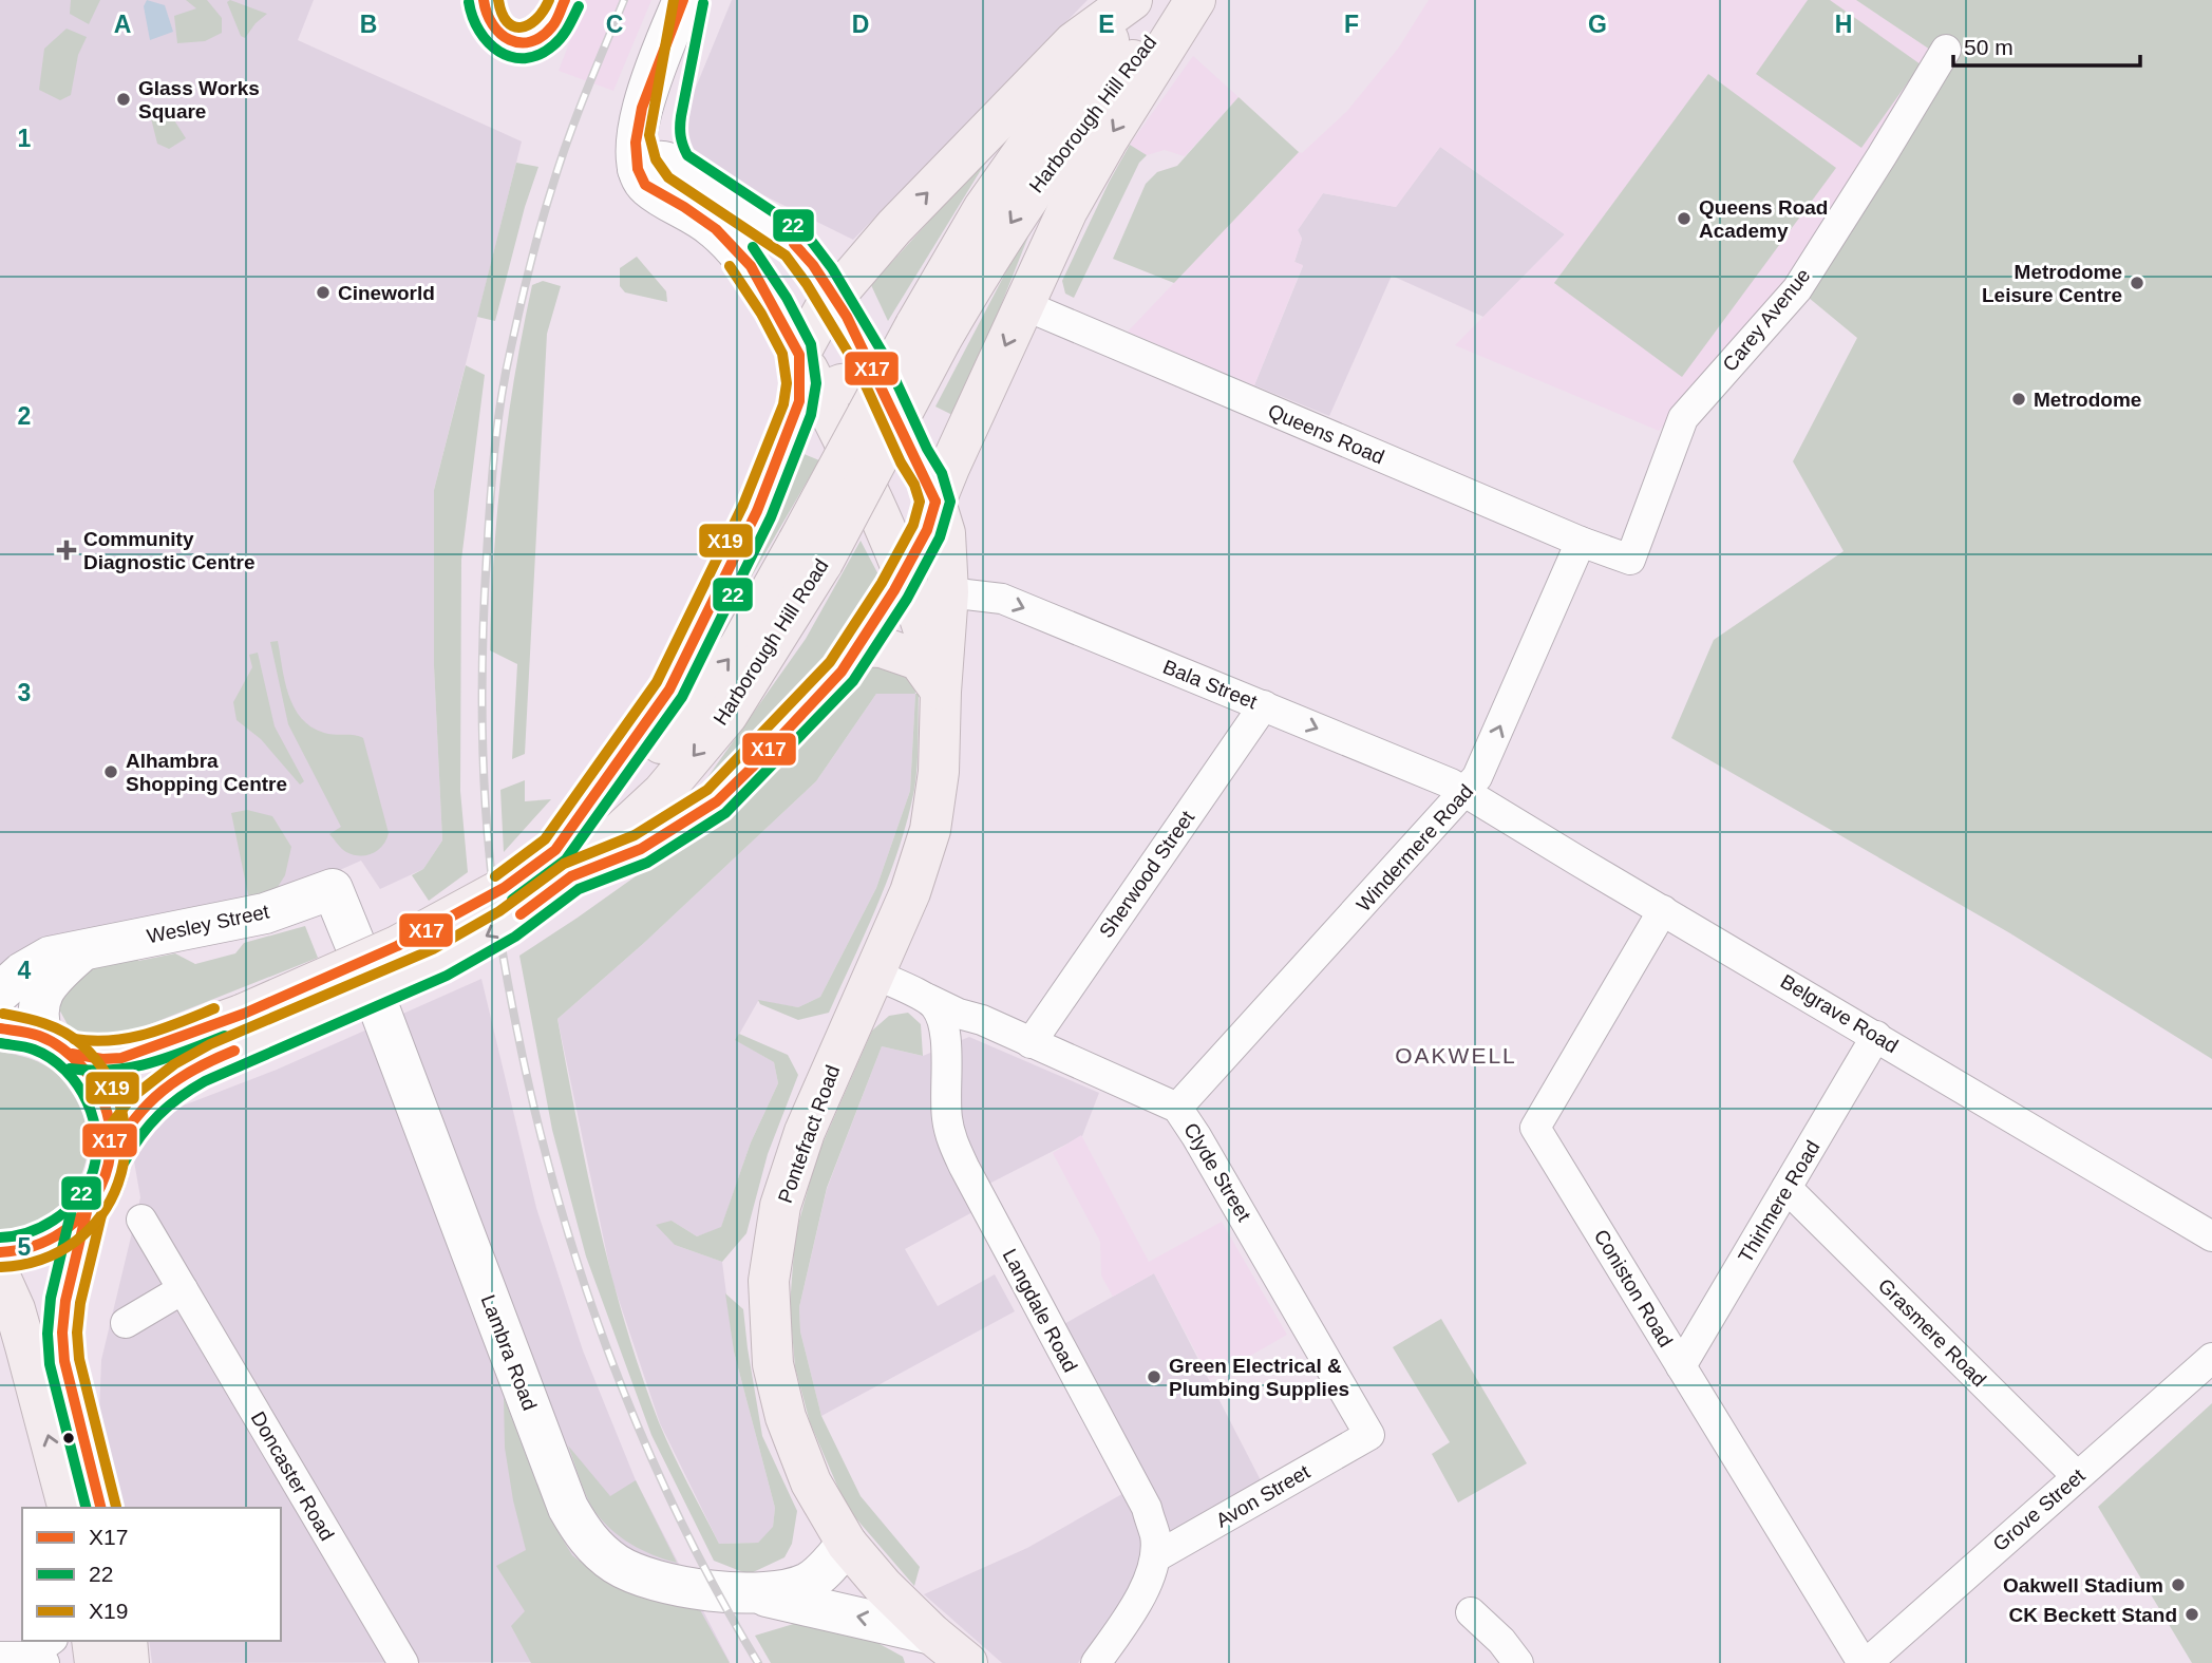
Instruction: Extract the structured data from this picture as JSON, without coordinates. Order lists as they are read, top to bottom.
{
  "streets": {
    "highway": ["Harborough Hill Road", "Pontefract Road"],
    "street": [
      "Carey Avenue",
      "Queens Road",
      "Bala Street",
      "Windermere Road",
      "Sherwood Street",
      "Wesley Street",
      "Belgrave Road",
      "Clyde Street",
      "Thirlmere Road",
      "Coniston Road",
      "Langdale Road",
      "Grasmere Road",
      "Lambra Road",
      "Doncaster Road",
      "Avon Street",
      "Grove Street"
    ]
  },
  "crossings": [
    ["Carey Avenue", "Queens Road"],
    ["Queens Road", "Windermere Road"],
    ["Bala Street", "Windermere Road"],
    ["Bala Street", "Sherwood Street"],
    ["Bala Street", "Belgrave Road"],
    ["Bala Street", "Pontefract Road"],
    ["Windermere Road", "Belgrave Road"],
    ["Windermere Road", "Clyde Street"],
    ["Sherwood Street", "Clyde Street"],
    ["Wesley Street", "Lambra Road"],
    ["Belgrave Road", "Thirlmere Road"],
    ["Belgrave Road", "Coniston Road"],
    ["Pontefract Road", "Lambra Road"],
    ["Clyde Street", "Langdale Road"],
    ["Clyde Street", "Avon Street"],
    ["Thirlmere Road", "Coniston Road"],
    ["Thirlmere Road", "Grasmere Road"],
    ["Coniston Road", "Grove Street"],
    ["Langdale Road", "Avon Street"],
    ["Grasmere Road", "Grove Street"]
  ],
  "one_way": ["Bala Street", "Windermere Road"],
  "districts": ["OAKWELL"],
  "places": {
    "other": [
      "Glass Works Square",
      "Queens Road Academy",
      "Metrodome Leisure Centre",
      "Cineworld",
      "Metrodome",
      "Alhambra Shopping Centre",
      "Green Electrical & Plumbing Supplies",
      "Oakwell Stadium",
      "CK Beckett Stand"
    ],
    "health": ["Community Diagnostic Centre"]
  },
  "lines": ["transit line X17", "transit line X19", "transit line 22"],
  "legend": ["X17", "22", "X19"],
  "scale_bar": "50 m",
  "grid": {
    "columns": [
      "A",
      "B",
      "C",
      "D",
      "E",
      "F",
      "G",
      "H"
    ],
    "rows": [
      "1",
      "2",
      "3",
      "4",
      "5"
    ]
  }
}
